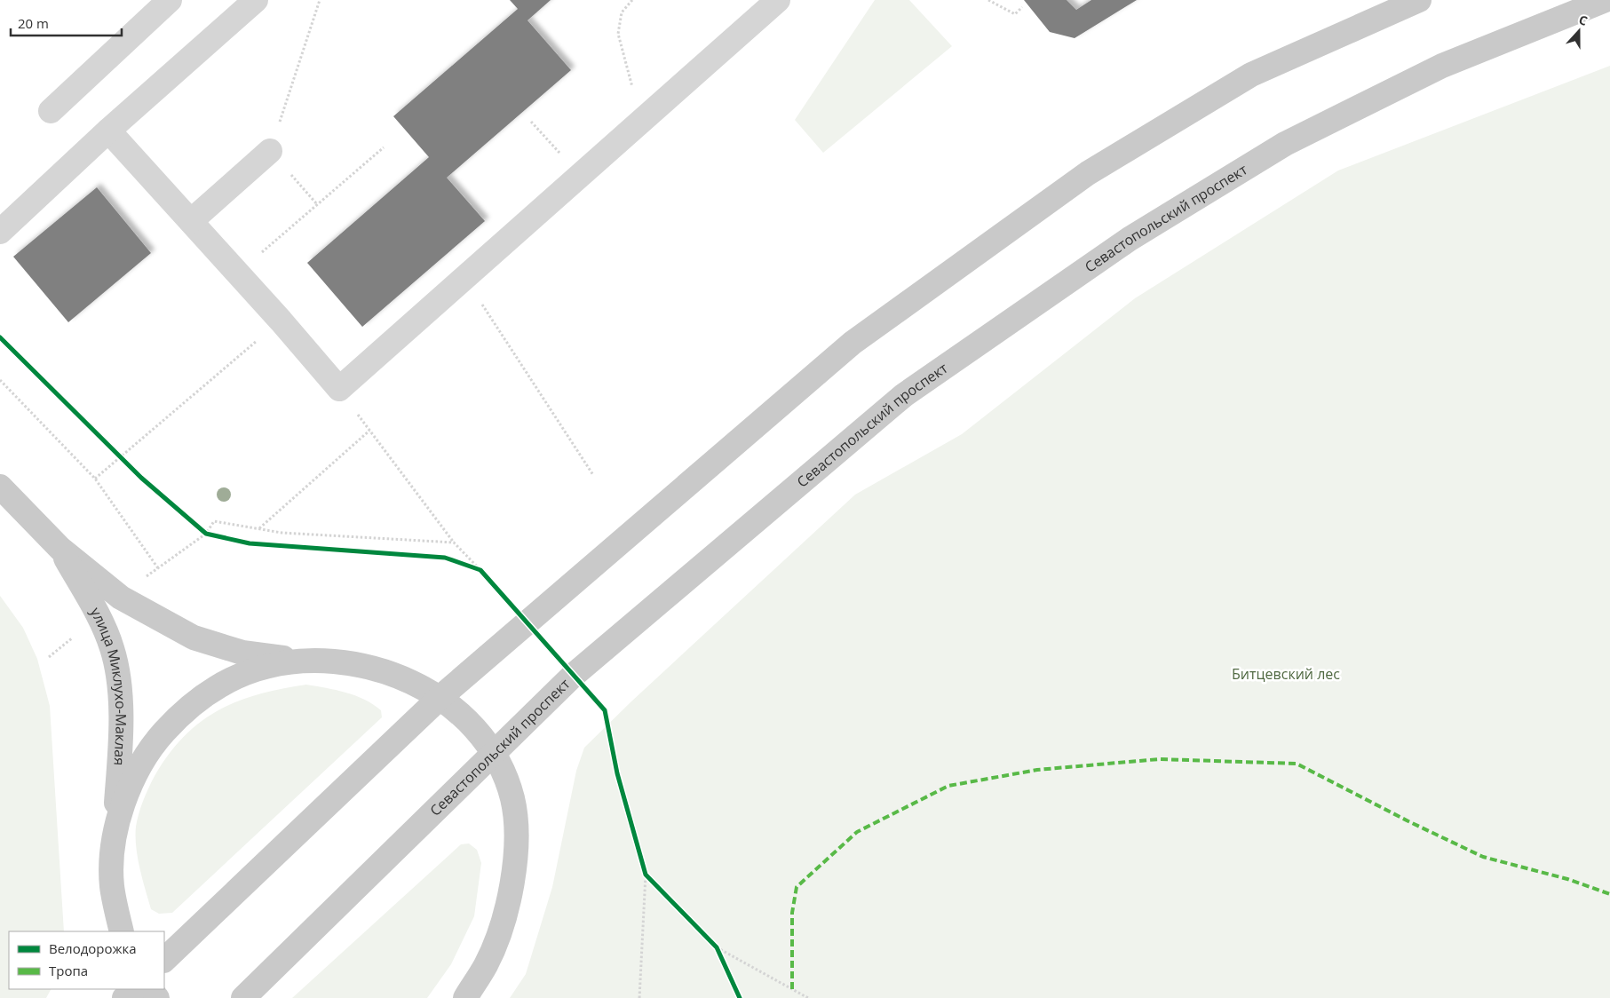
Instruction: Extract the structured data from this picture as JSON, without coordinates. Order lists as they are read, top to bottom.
{
  "streets": {
    "main road": ["Севастопольский проспект", "улица Миклухо-Маклая"]
  },
  "parks": ["Битцевский лес"],
  "legend": ["Велодорожка", "Тропа"],
  "scale_bar": "20 m",
  "north": "top"
}
